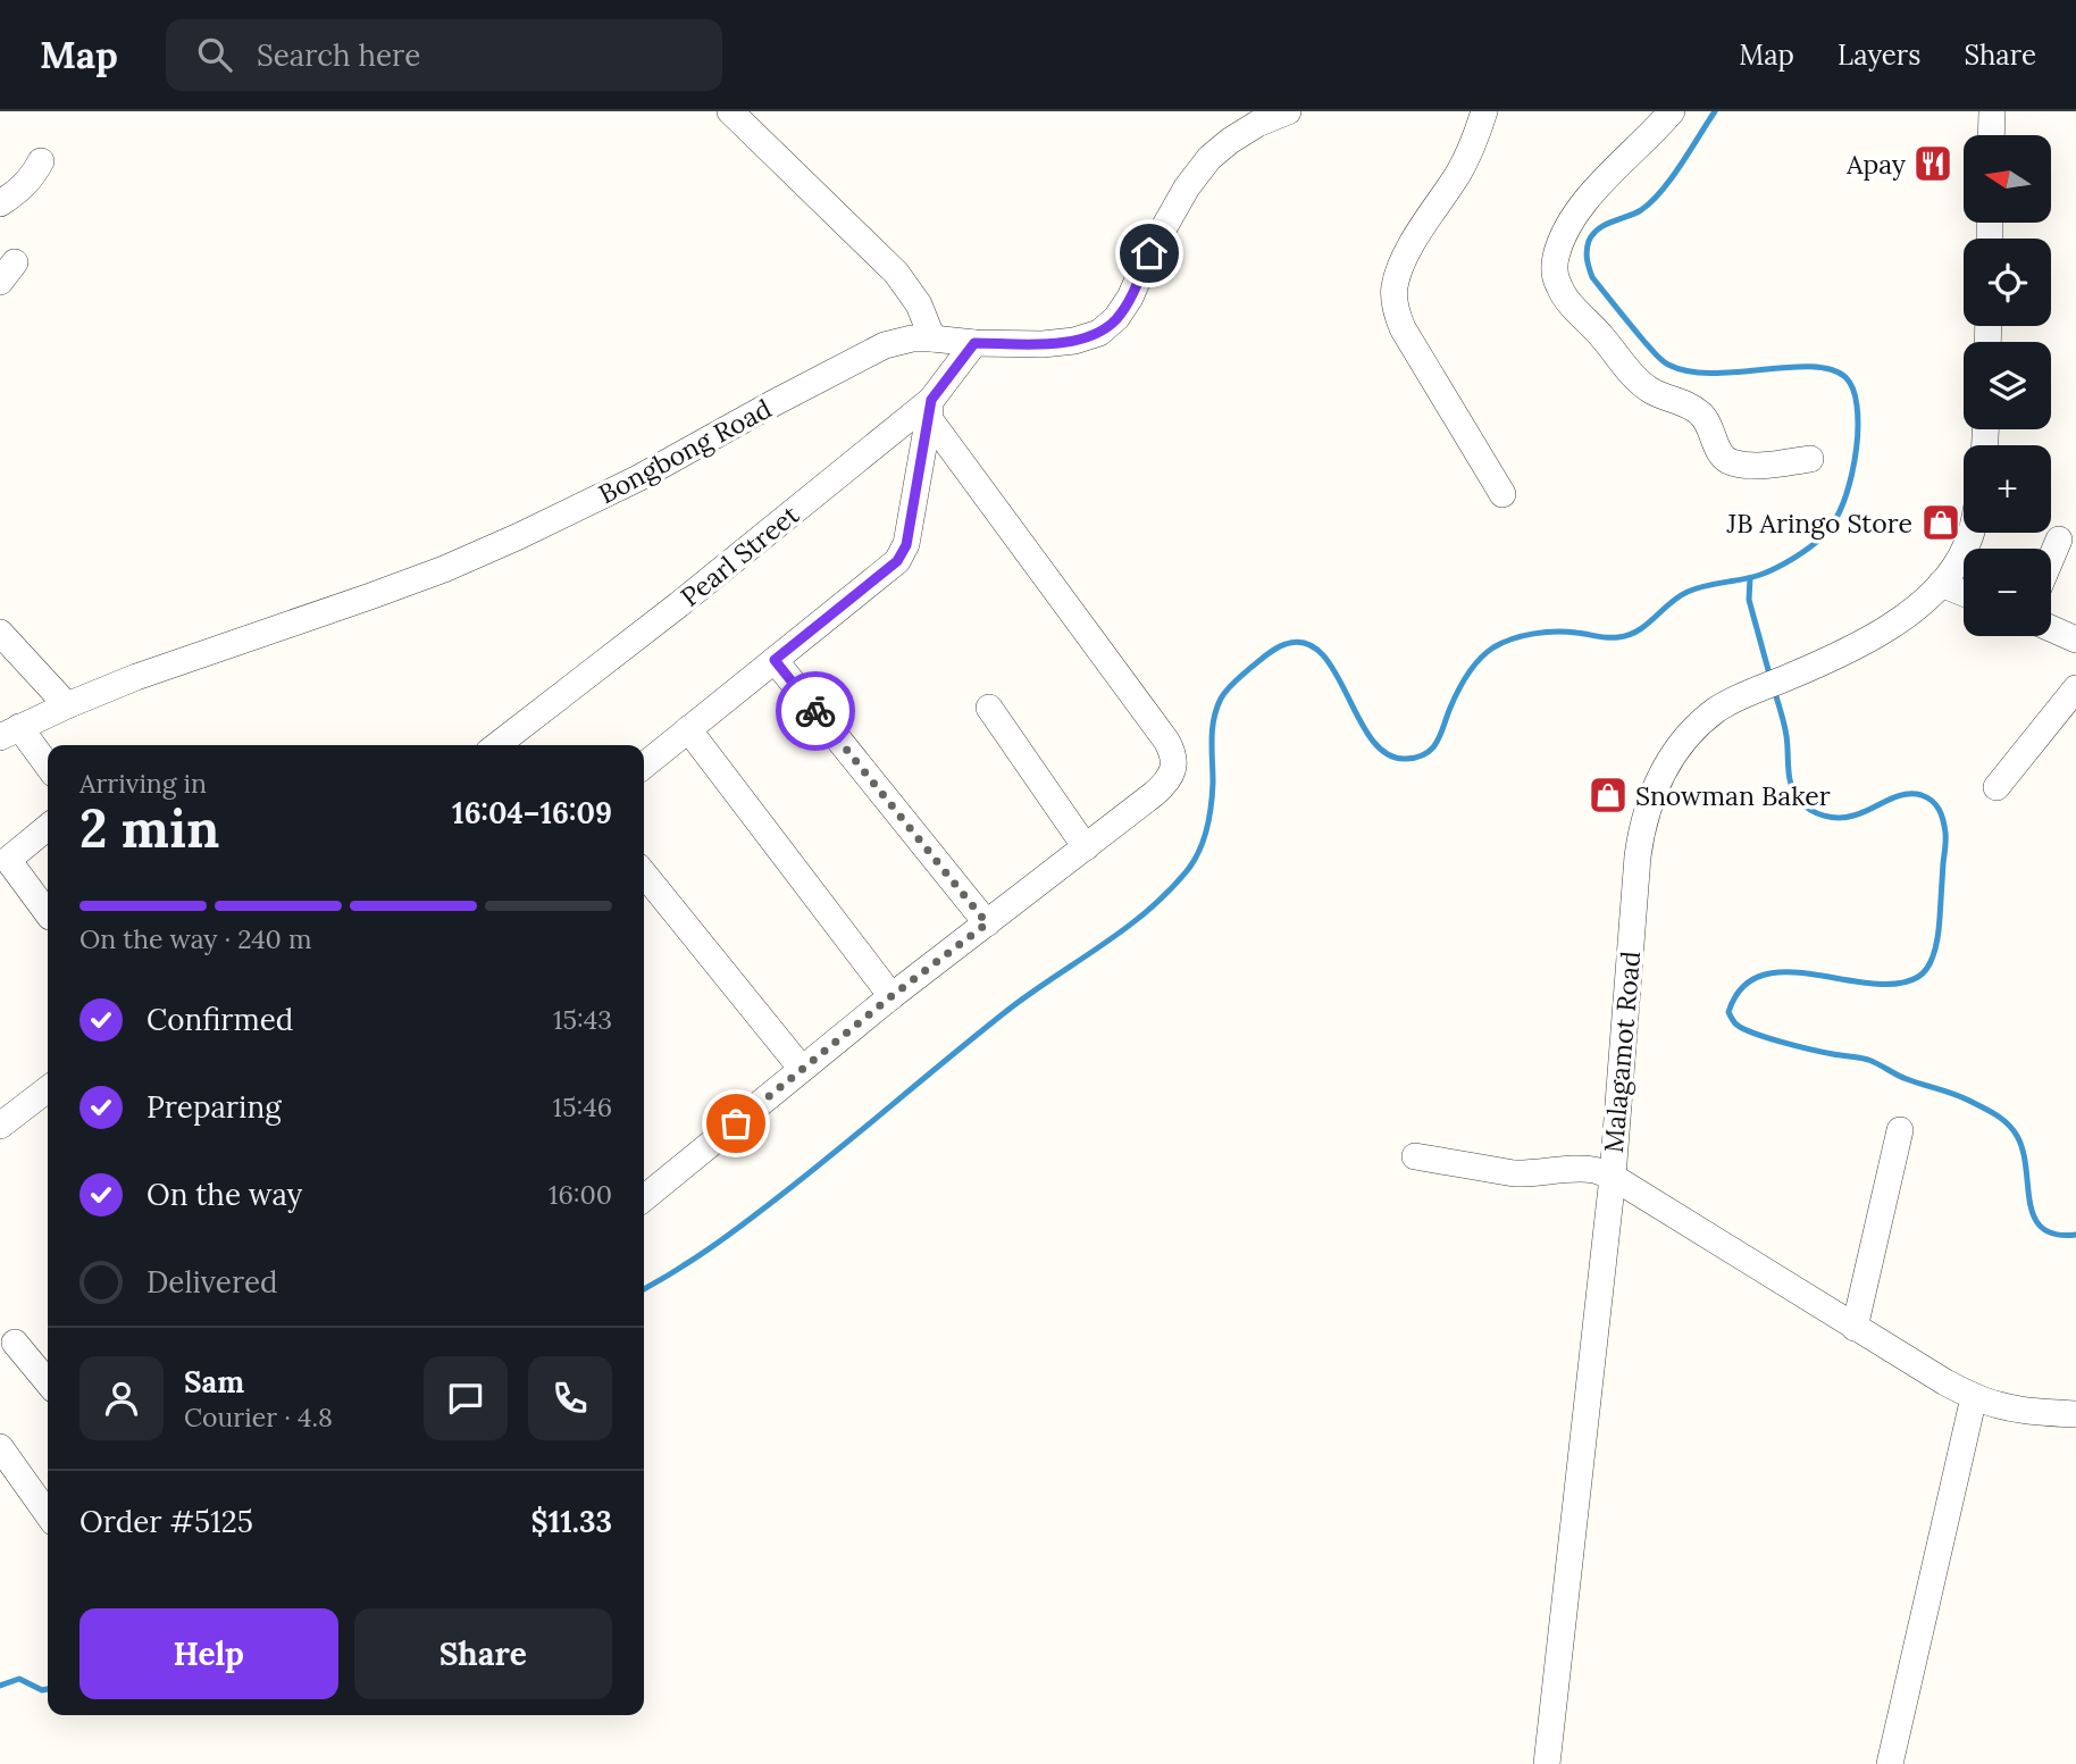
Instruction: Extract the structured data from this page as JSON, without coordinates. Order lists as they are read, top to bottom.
{
  "streets": {
    "street": ["Bongbong Road", "Pearl Street", "Malagamot Road"]
  },
  "crossings": [
    ["Bongbong Road", "Pearl Street"]
  ],
  "places": {
    "restaurant": ["Apay"],
    "shop": ["JB Aringo Store", "Snowman Baker"]
  },
  "north": "left",
  "page": {
    "header": "Map",
    "search": "Search here",
    "nav": ["Map", "Layers", "Share"],
    "map_buttons": ["+", "−"],
    "heading": ["2 min", "Arriving in", "16:04–16:09"],
    "panel": [
      "Sam",
      "Courier · 4.8",
      "Order #5125",
      "$11.33"
    ],
    "bar": "On the way · 240 m",
    "list": [
      ["Confirmed", "15:43"],
      ["Preparing", "15:46"],
      ["On the way", "16:00"],
      "Delivered"
    ],
    "buttons": ["Help", "Share"]
  }
}
